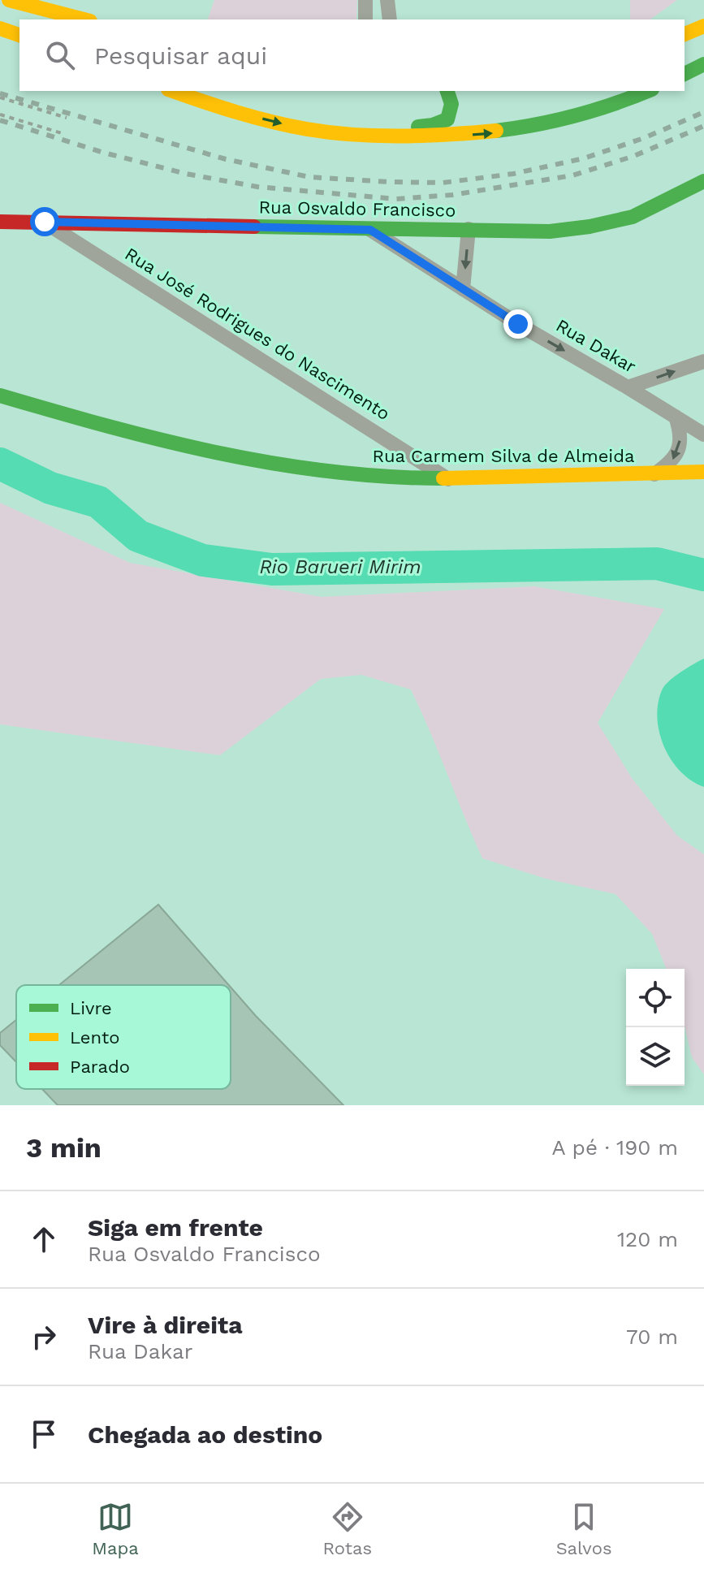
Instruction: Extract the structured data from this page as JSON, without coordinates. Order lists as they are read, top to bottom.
{
  "streets": {
    "main road": ["Rua Osvaldo Francisco", "Rua Carmem Silva de Almeida"],
    "street": ["Rua José Rodrigues do Nascimento", "Rua Dakar"]
  },
  "crossings": [
    ["Rua Osvaldo Francisco", "Rua José Rodrigues do Nascimento"],
    ["Rua Osvaldo Francisco", "Rua Dakar"],
    ["Rua José Rodrigues do Nascimento", "Rua Carmem Silva de Almeida"]
  ],
  "one_way": ["Rua Dakar"],
  "water": ["Rio Barueri Mirim"],
  "legend": ["Livre", "Lento", "Parado"],
  "page": {
    "search": "Pesquisar aqui",
    "heading": ["3 min", "A pé · 190 m"],
    "list": [
      ["Siga em frente", "Rua Osvaldo Francisco", "120 m"],
      ["Vire à direita", "Rua Dakar", "70 m"],
      "Chegada ao destino"
    ],
    "nav": ["Mapa", "Rotas", "Salvos"]
  }
}
